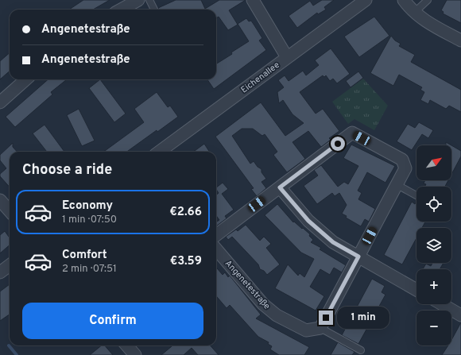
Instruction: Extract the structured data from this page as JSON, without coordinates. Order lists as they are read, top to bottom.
{
  "streets": {
    "street": ["Eichenallee", "Angenetestraße"]
  },
  "north": "top right",
  "page": {
    "banner": ["Angenetestraße", "Angenetestraße"],
    "map_buttons": ["+", "−"],
    "heading": "Choose a ride",
    "list": [
      {
        "name": "Economy",
        "note": "1 min · 07:50",
        "value": "€2.66"
      },
      {
        "name": "Comfort",
        "note": "2 min · 07:51",
        "value": "€3.59"
      }
    ],
    "buttons": "Confirm",
    "bubble": "1 min"
  }
}
